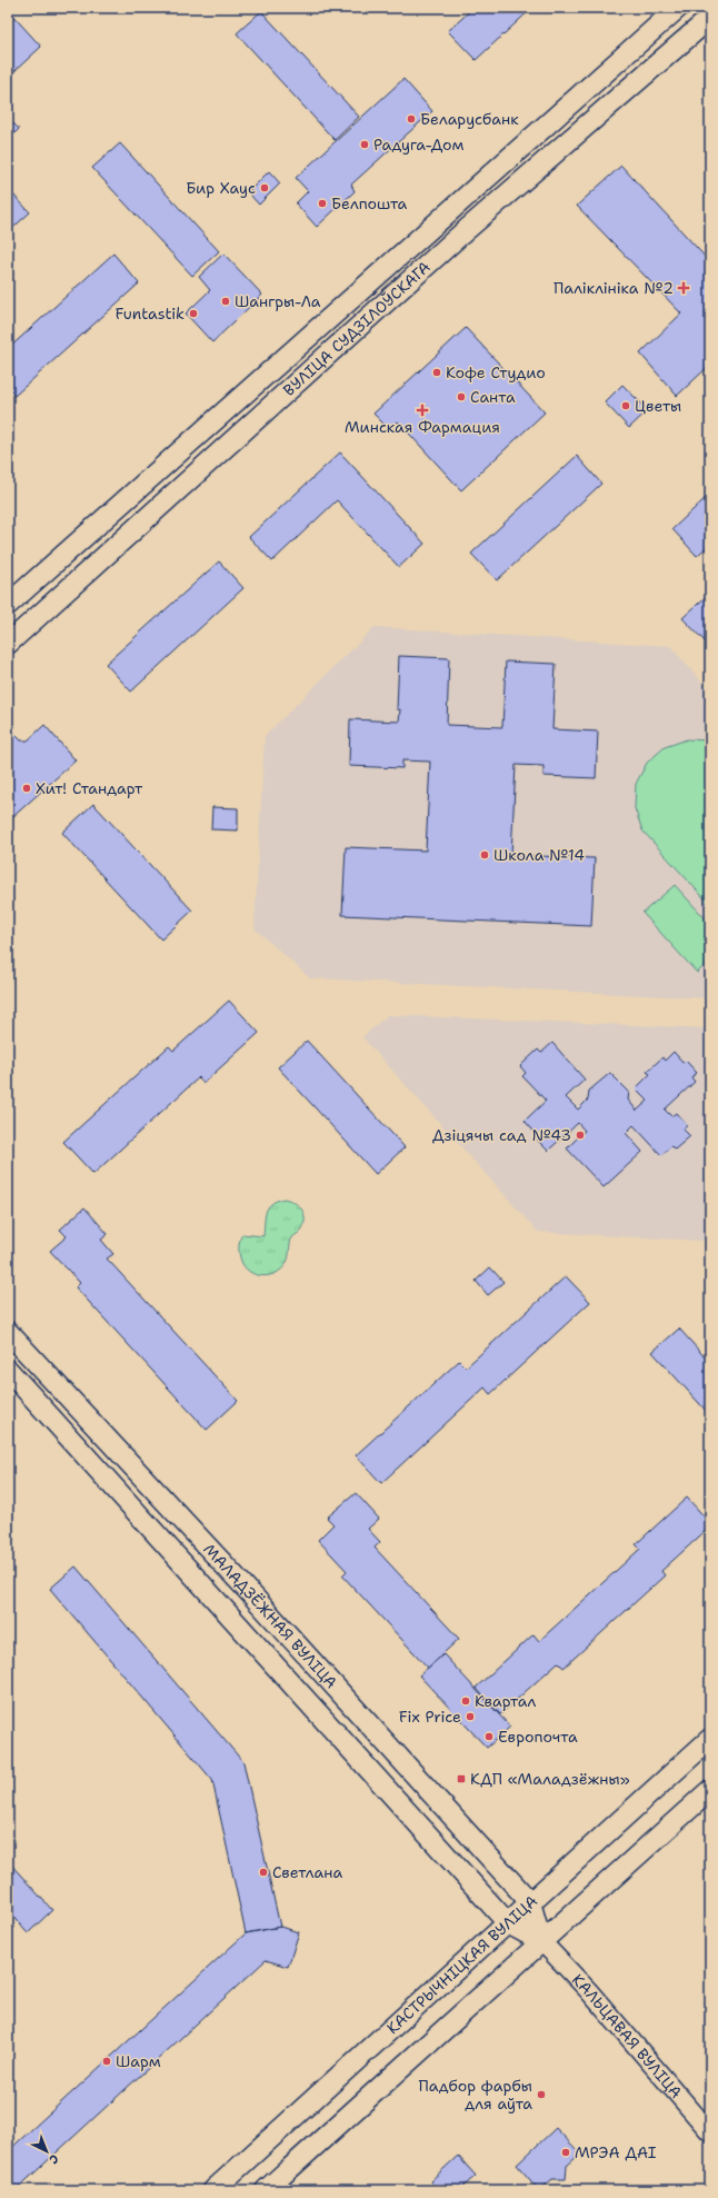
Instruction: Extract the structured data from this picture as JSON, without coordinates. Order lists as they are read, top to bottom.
{
  "streets": {
    "main road": ["ВУЛІЦА СУДЗІЛОЎСКАГА", "МАЛАДЗЁЖНАЯ ВУЛІЦА", "КАСТРЫЧНІЦКАЯ ВУЛІЦА"],
    "street": ["КАЛЬЦАВАЯ ВУЛІЦА"]
  },
  "crossings": [
    ["МАЛАДЗЁЖНАЯ ВУЛІЦА", "КАСТРЫЧНІЦКАЯ ВУЛІЦА"],
    ["МАЛАДЗЁЖНАЯ ВУЛІЦА", "КАЛЬЦАВАЯ ВУЛІЦА"]
  ],
  "places": {
    "other": [
      "Беларусбанк",
      "Радуга-Дом",
      "Бир Хаус",
      "Белпошта",
      "Шангры-Ла",
      "Funtastik",
      "Кофе Студио",
      "Санта",
      "Цветы",
      "Хит! Стандарт",
      "Школа №14",
      "Дзіцячы сад №43",
      "Квартал",
      "Fix Price",
      "Европочта",
      "Светлана",
      "Шарм",
      "Падбор фарбы для аўта",
      "МРЭА ДАІ"
    ],
    "health": ["Паліклініка №2", "Минская Фармация"],
    "transit": ["КДП «Маладзёжны»"]
  },
  "north": "bottom right"
}
